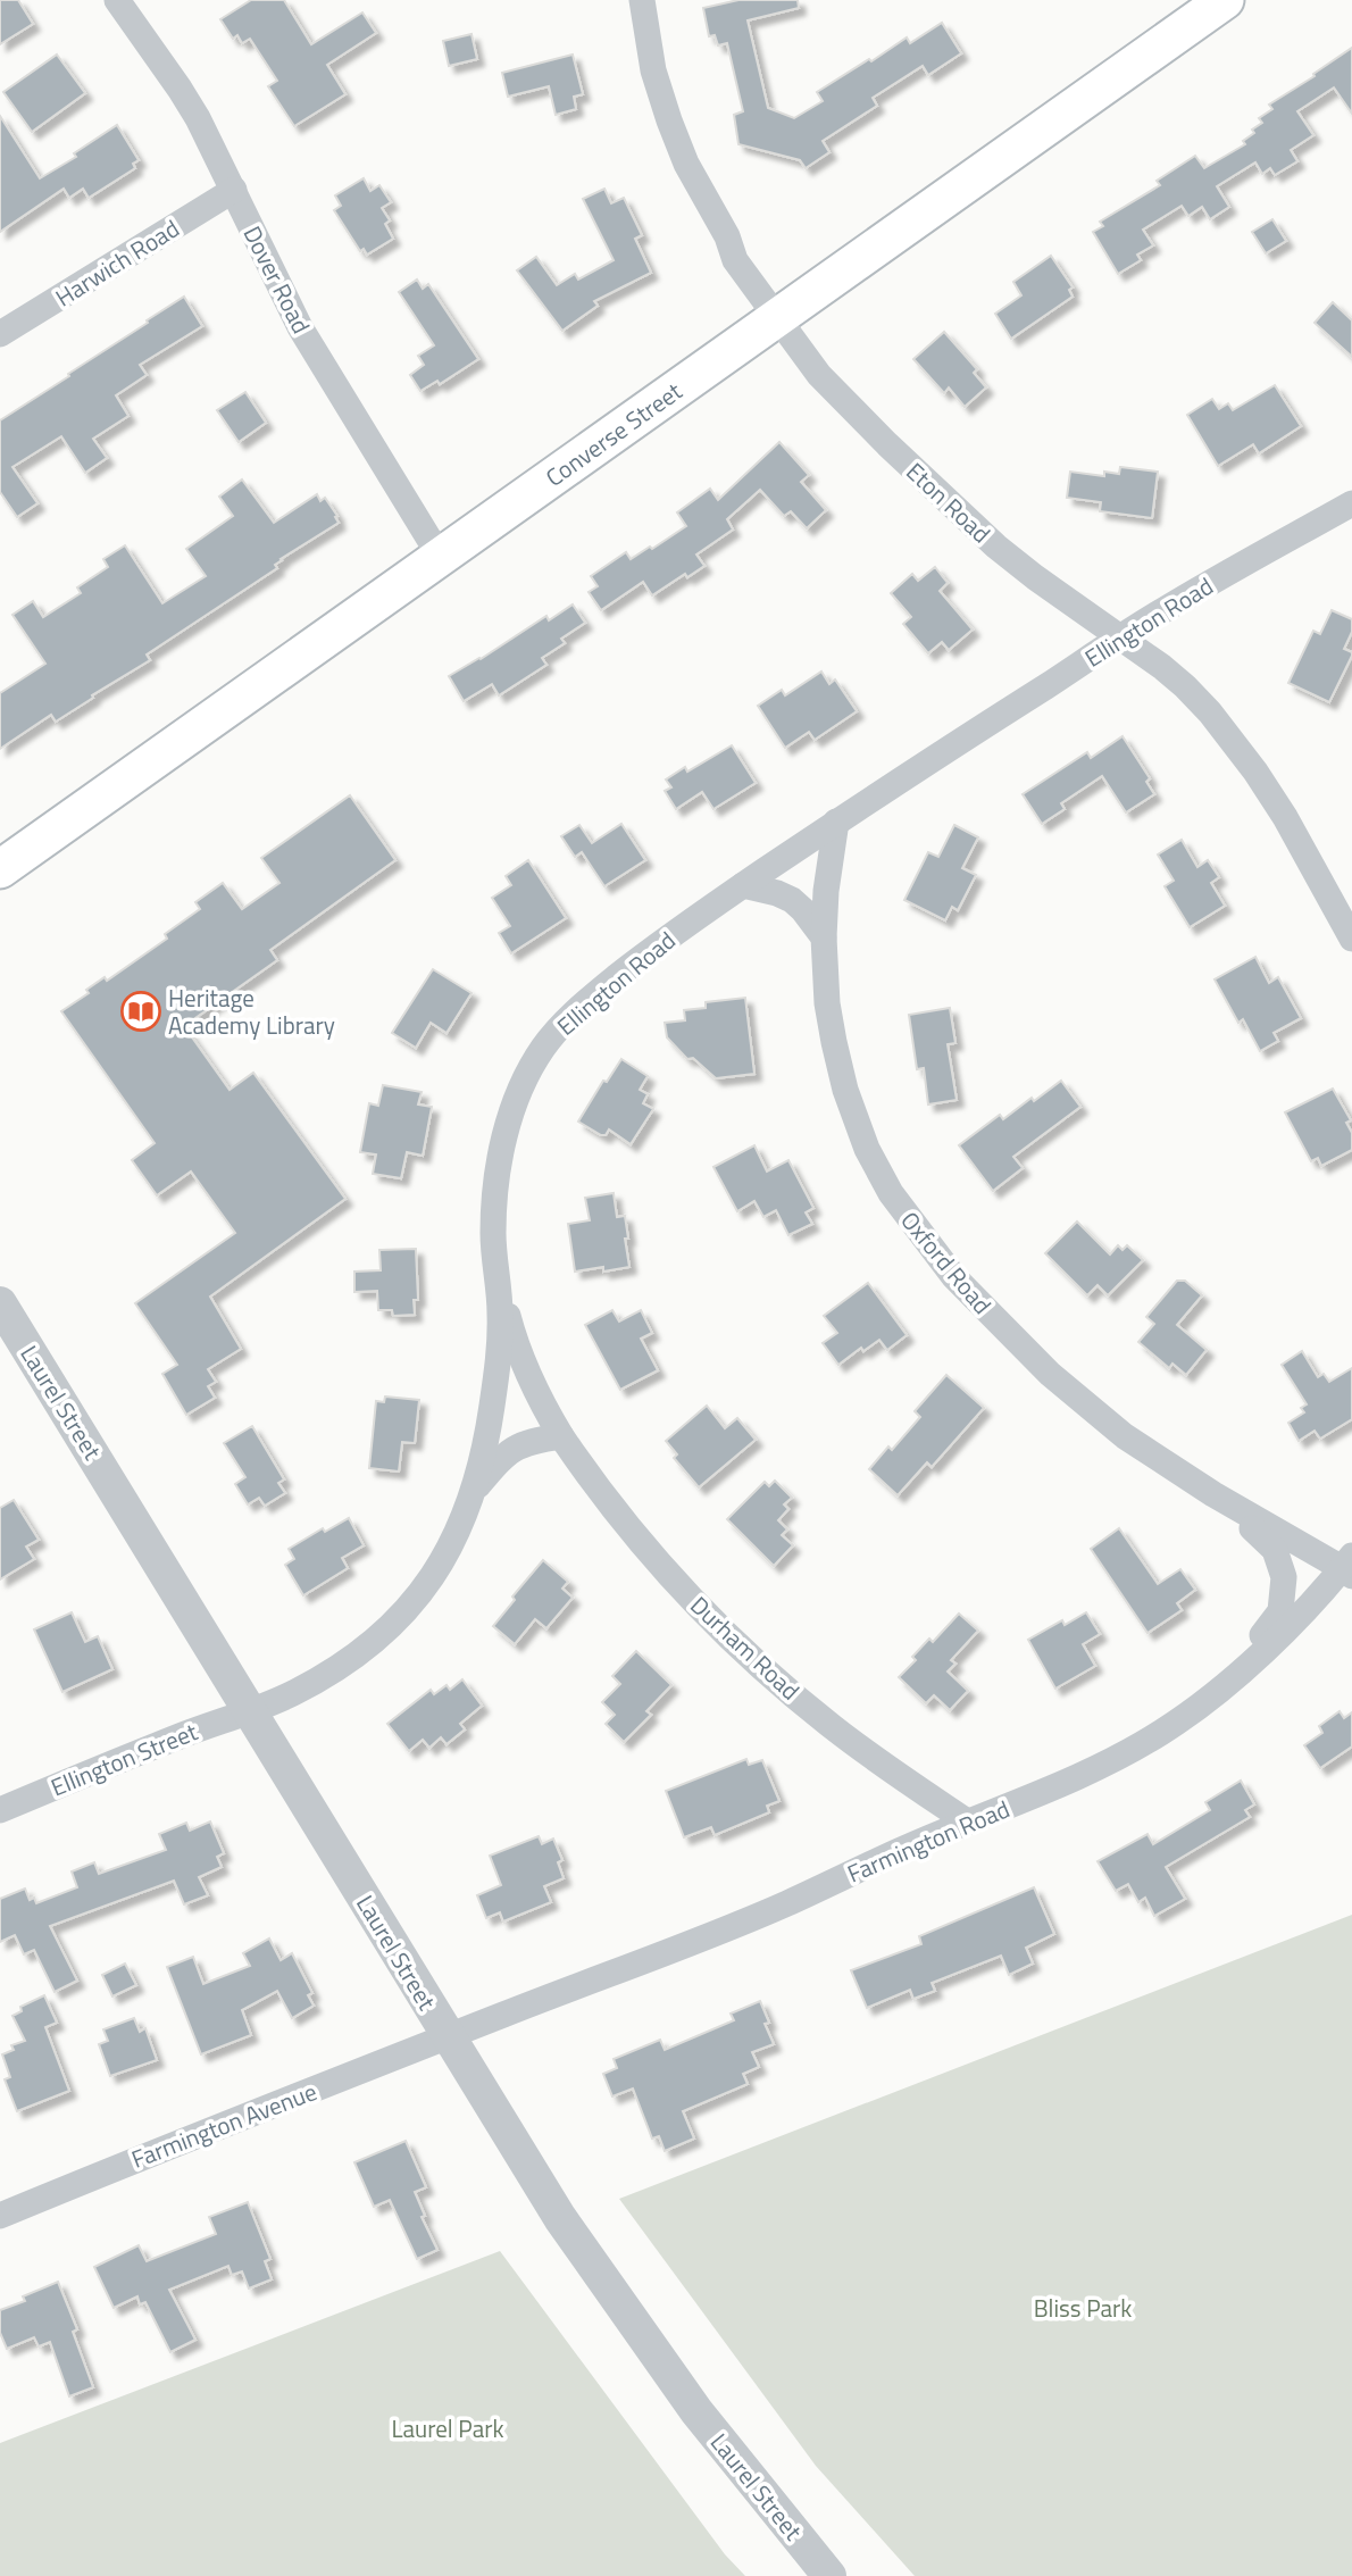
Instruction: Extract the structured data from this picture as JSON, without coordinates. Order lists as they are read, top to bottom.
{
  "streets": {
    "main road": ["Converse Street"],
    "street": [
      "Harwich Road",
      "Dover Road",
      "Eton Road",
      "Ellington Road",
      "Oxford Road",
      "Laurel Street",
      "Durham Road",
      "Ellington Street",
      "Farmington Road",
      "Farmington Avenue"
    ]
  },
  "crossings": [
    ["Harwich Road", "Dover Road"],
    ["Dover Road", "Converse Street"],
    ["Converse Street", "Eton Road"],
    ["Eton Road", "Ellington Road"],
    ["Ellington Road", "Oxford Road"],
    ["Ellington Road", "Laurel Street"],
    ["Ellington Road", "Durham Road"],
    ["Ellington Road", "Ellington Street"],
    ["Oxford Road", "Farmington Road"],
    ["Laurel Street", "Ellington Street"],
    ["Laurel Street", "Farmington Road"],
    ["Laurel Street", "Farmington Avenue"],
    ["Durham Road", "Farmington Road"],
    ["Farmington Road", "Farmington Avenue"]
  ],
  "parks": ["Bliss Park", "Laurel Park"],
  "places": {
    "library": ["Heritage Academy Library"]
  }
}
